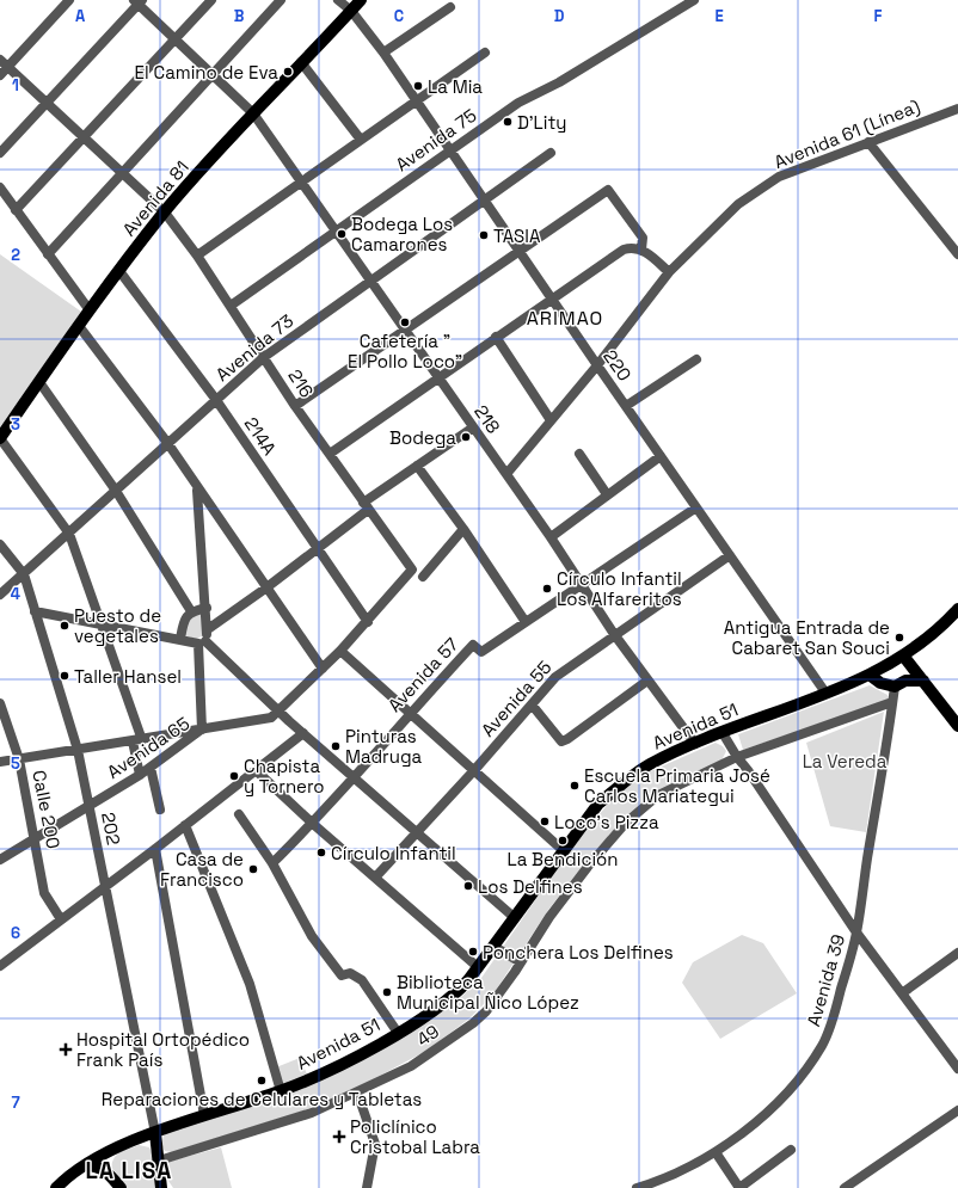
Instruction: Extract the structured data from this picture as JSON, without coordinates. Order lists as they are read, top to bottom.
{
  "streets": {
    "main road": ["Avenida 81", "Avenida 51"],
    "street": [
      "Avenida 61 (Línea)",
      "Avenida 75",
      "Avenida 73",
      "220",
      "216",
      "218",
      "214A",
      "Avenida 57",
      "Avenida 55",
      "Avenida 65",
      "Calle 200",
      "202",
      "Avenida 39",
      "49"
    ]
  },
  "crossings": [
    ["Avenida 61 (Línea)", "220"],
    ["Avenida 61 (Línea)", "218"],
    ["Avenida 75", "220"],
    ["Avenida 75", "216"],
    ["Avenida 75", "218"],
    ["Avenida 81", "220"],
    ["Avenida 81", "216"],
    ["Avenida 81", "218"],
    ["Avenida 81", "214A"],
    ["Avenida 73", "220"],
    ["Avenida 73", "216"],
    ["Avenida 73", "218"],
    ["Avenida 73", "214A"],
    ["Avenida 73", "202"],
    ["220", "Avenida 57"],
    ["220", "Avenida 55"],
    ["220", "Avenida 51"],
    ["216", "Avenida 65"],
    ["218", "Avenida 57"],
    ["218", "Avenida 55"],
    ["218", "Avenida 51"],
    ["214A", "Avenida 65"],
    ["Avenida 51", "202"],
    ["Avenida 65", "Calle 200"],
    ["Avenida 65", "202"],
    ["Avenida 39", "49"]
  ],
  "districts": ["ARIMAO", "LA LISA"],
  "parks": ["La Vereda"],
  "places": {
    "other": [
      "El Camino de Eva",
      "La Mia",
      "D'Lity",
      "Bodega Los Camarones",
      "TASIA",
      "Cafetería \" El Pollo Loco\"",
      "Bodega",
      "Círculo Infantil Los Alfareritos",
      "Puesto de vegetales",
      "Antigua Entrada de Cabaret San Souci",
      "Taller Hansel",
      "Pinturas Madruga",
      "Chapista y Tornero",
      "Escuela Primaria José Carlos Mariategui",
      "Loco's Pizza",
      "La Bendición",
      "Círculo Infantil",
      "Casa de Francisco",
      "Los Delfines",
      "Ponchera Los Delfines",
      "Biblioteca Municipal Ñico López",
      "Reparaciones de Celulares y Tabletas"
    ],
    "health": ["Hospital Ortopédico Frank País", "Policlínico Cristobal Labra"]
  },
  "grid": {
    "columns": [
      "A",
      "B",
      "C",
      "D",
      "E",
      "F"
    ],
    "rows": [
      "1",
      "2",
      "3",
      "4",
      "5",
      "6",
      "7"
    ]
  }
}
